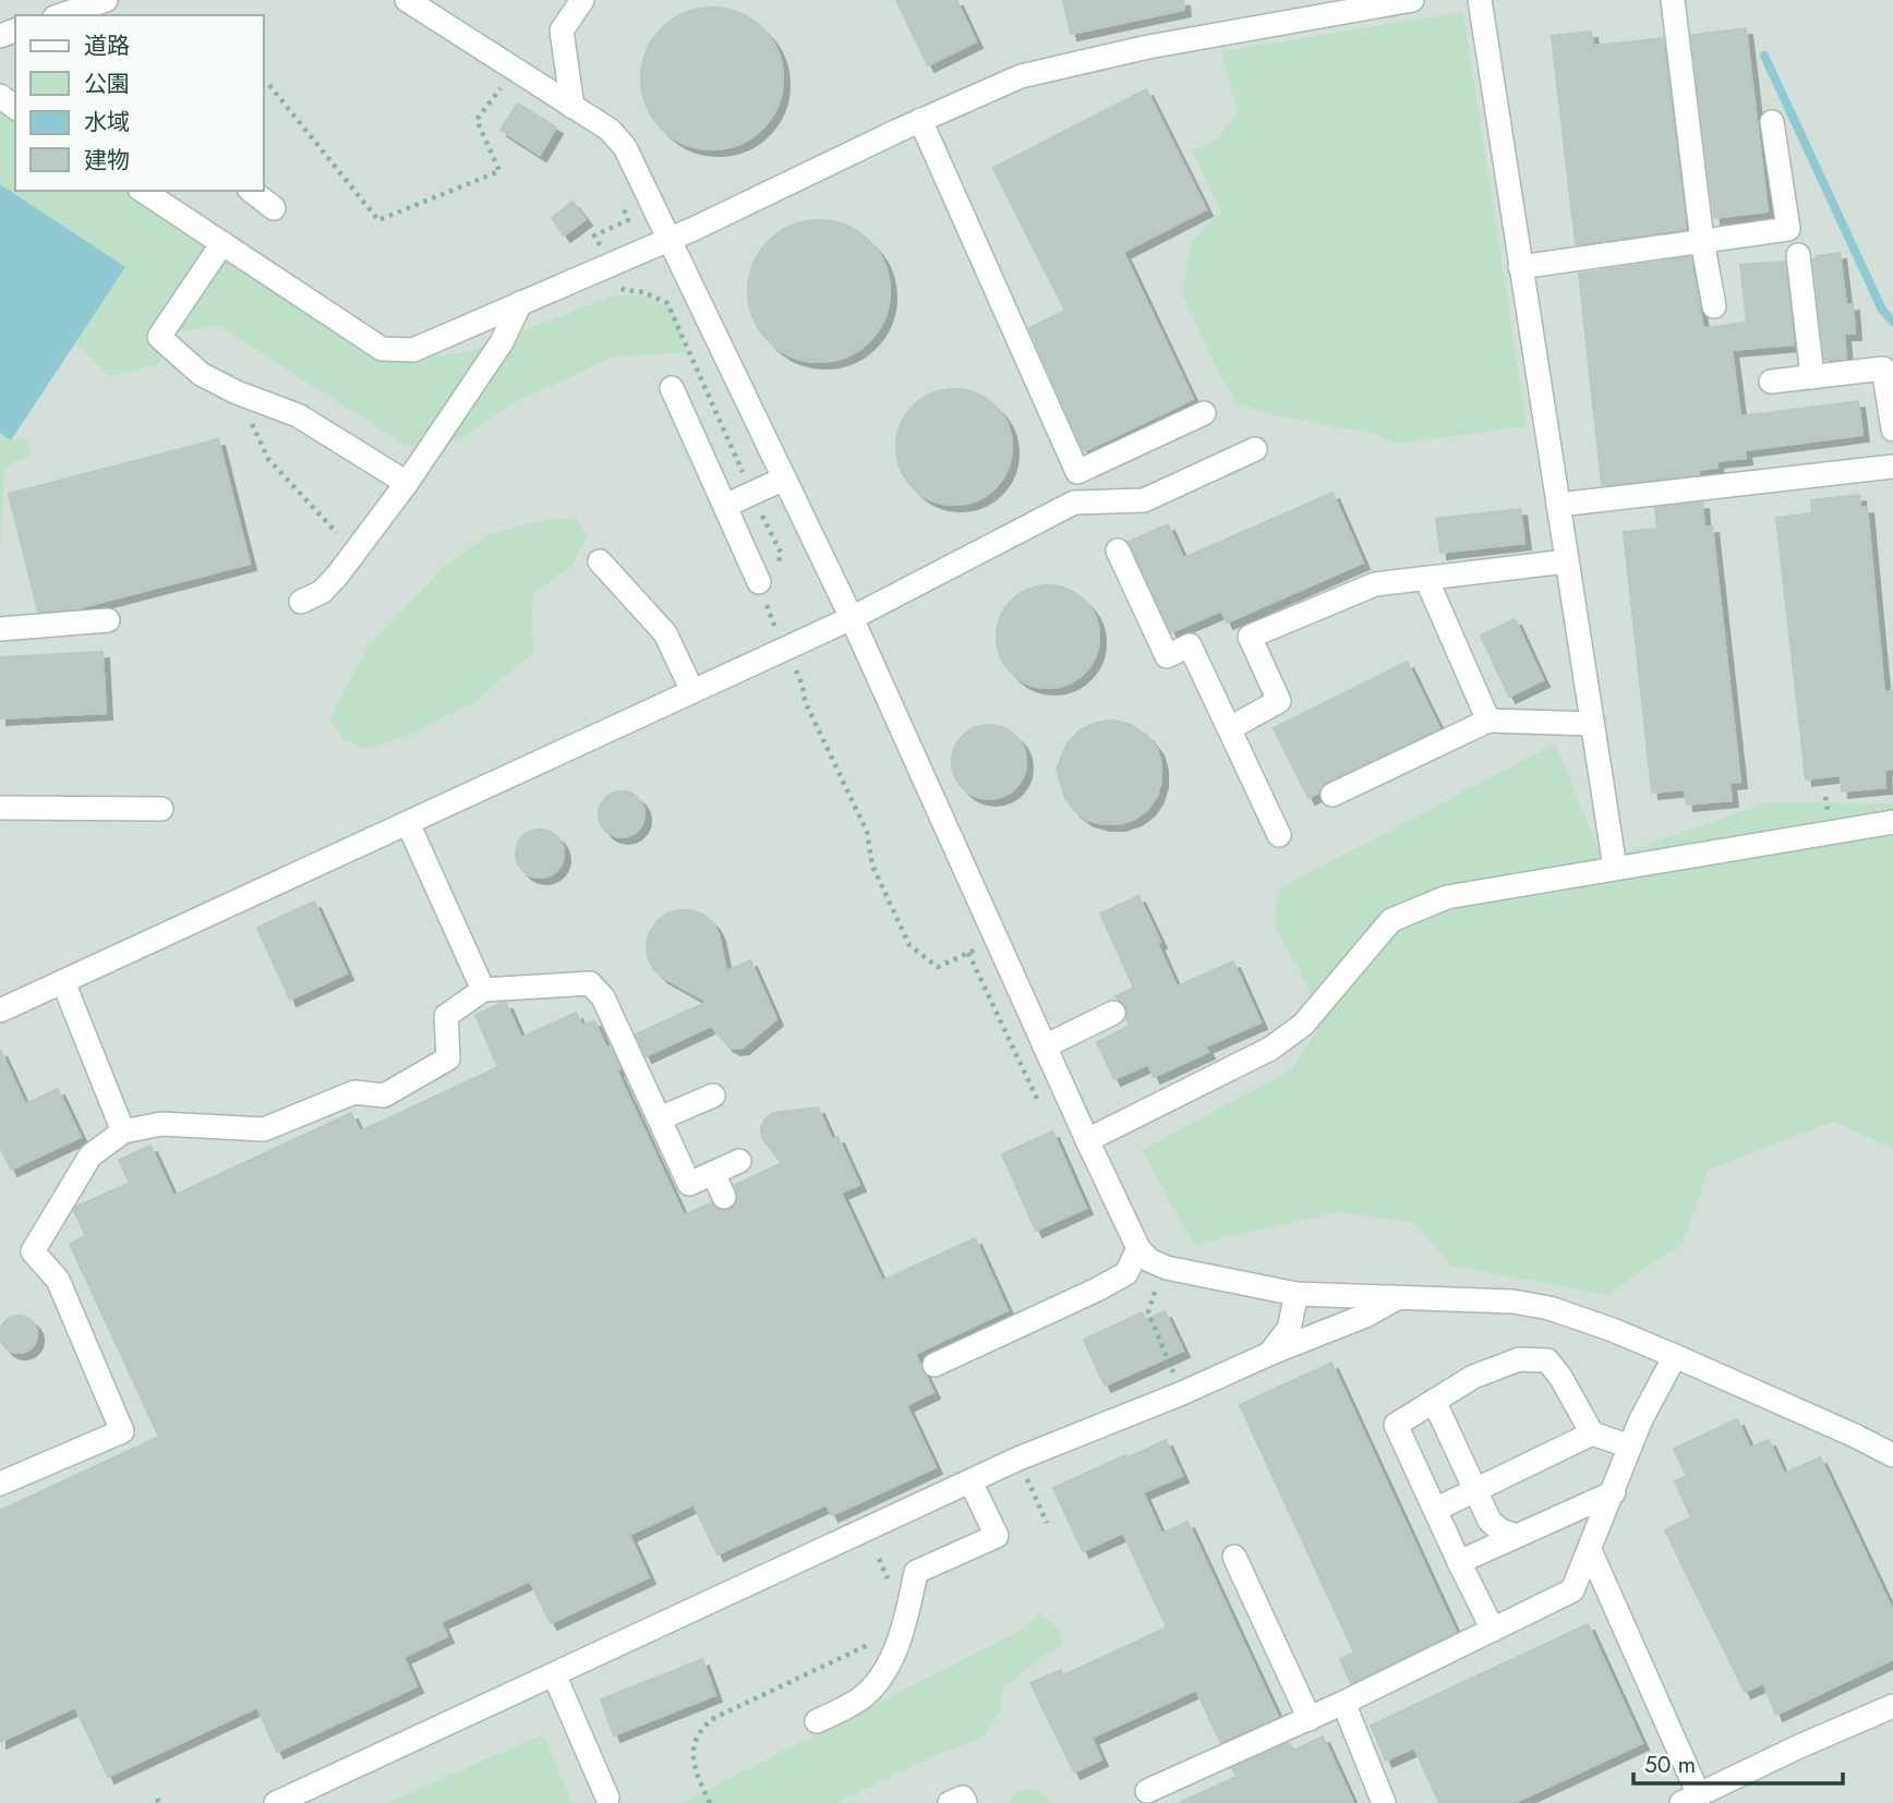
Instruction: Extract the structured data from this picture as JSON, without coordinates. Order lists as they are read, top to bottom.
{
  "legend": [
    "道路",
    "公園",
    "水域",
    "建物"
  ],
  "scale_bar": "50 m"
}
